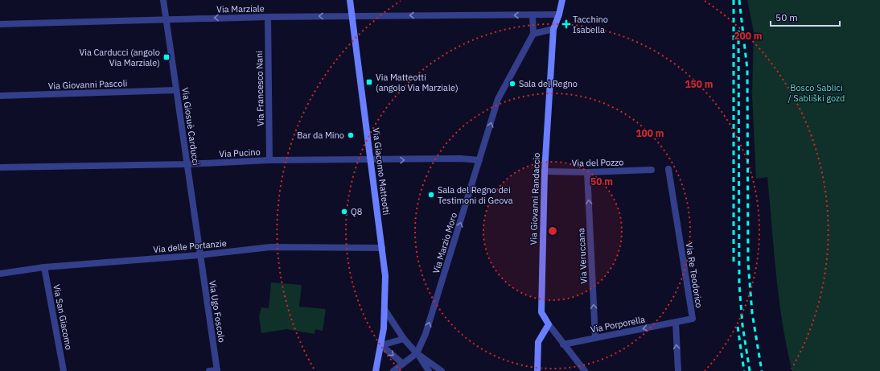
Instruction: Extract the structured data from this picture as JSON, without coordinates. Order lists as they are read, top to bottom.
{
  "streets": {
    "main road": ["Via Giacomo Matteotti", "Via Giovanni Randaccio"],
    "street": [
      "Via Marziale",
      "Via Giovanni Pascoli",
      "Via Francesco Nani",
      "Via Giosuè Carducci",
      "Via Pucino",
      "Via del Pozzo",
      "Via Marzio Moro",
      "Via delle Portanzie",
      "Via Veruccana",
      "Via Re Teodorico",
      "Via Ugo Foscolo",
      "Via San Giacomo",
      "Via Porporella"
    ]
  },
  "crossings": [
    ["Via Marziale", "Via Francesco Nani"],
    ["Via Marziale", "Via Giosuè Carducci"],
    ["Via Marziale", "Via Giacomo Matteotti"],
    ["Via Marziale", "Via Giovanni Randaccio"],
    ["Via Giovanni Pascoli", "Via Giosuè Carducci"],
    ["Via Francesco Nani", "Via Pucino"],
    ["Via Giosuè Carducci", "Via Pucino"],
    ["Via Giosuè Carducci", "Via delle Portanzie"],
    ["Via Giosuè Carducci", "Via Ugo Foscolo"],
    ["Via Pucino", "Via Giacomo Matteotti"],
    ["Via Pucino", "Via Marzio Moro"],
    ["Via del Pozzo", "Via Giovanni Randaccio"],
    ["Via del Pozzo", "Via Veruccana"],
    ["Via Giacomo Matteotti", "Via delle Portanzie"],
    ["Via Giovanni Randaccio", "Via Porporella"],
    ["Via delle Portanzie", "Via Ugo Foscolo"],
    ["Via delle Portanzie", "Via San Giacomo"],
    ["Via Veruccana", "Via Porporella"],
    ["Via Re Teodorico", "Via Porporella"]
  ],
  "one_way": [
    "Via Marziale",
    "Via Marzio Moro",
    "Via Veruccana",
    "Via Porporella"
  ],
  "parks": ["Bosco Sablici / Sabliški gozd"],
  "places": {
    "health": ["Tacchino Isabella"],
    "transit": ["Via Carducci (angolo Via Marziale)", "Via Matteotti (angolo Via Marziale)"],
    "other": [
      "Sala del Regno",
      "Bar da Mino",
      "Sala del Regno dei Testimoni di Geova",
      "Q8"
    ]
  },
  "scale_bar": "50 m",
  "rings": [
    "200 m",
    "150 m",
    "100 m",
    "50 m"
  ]
}
